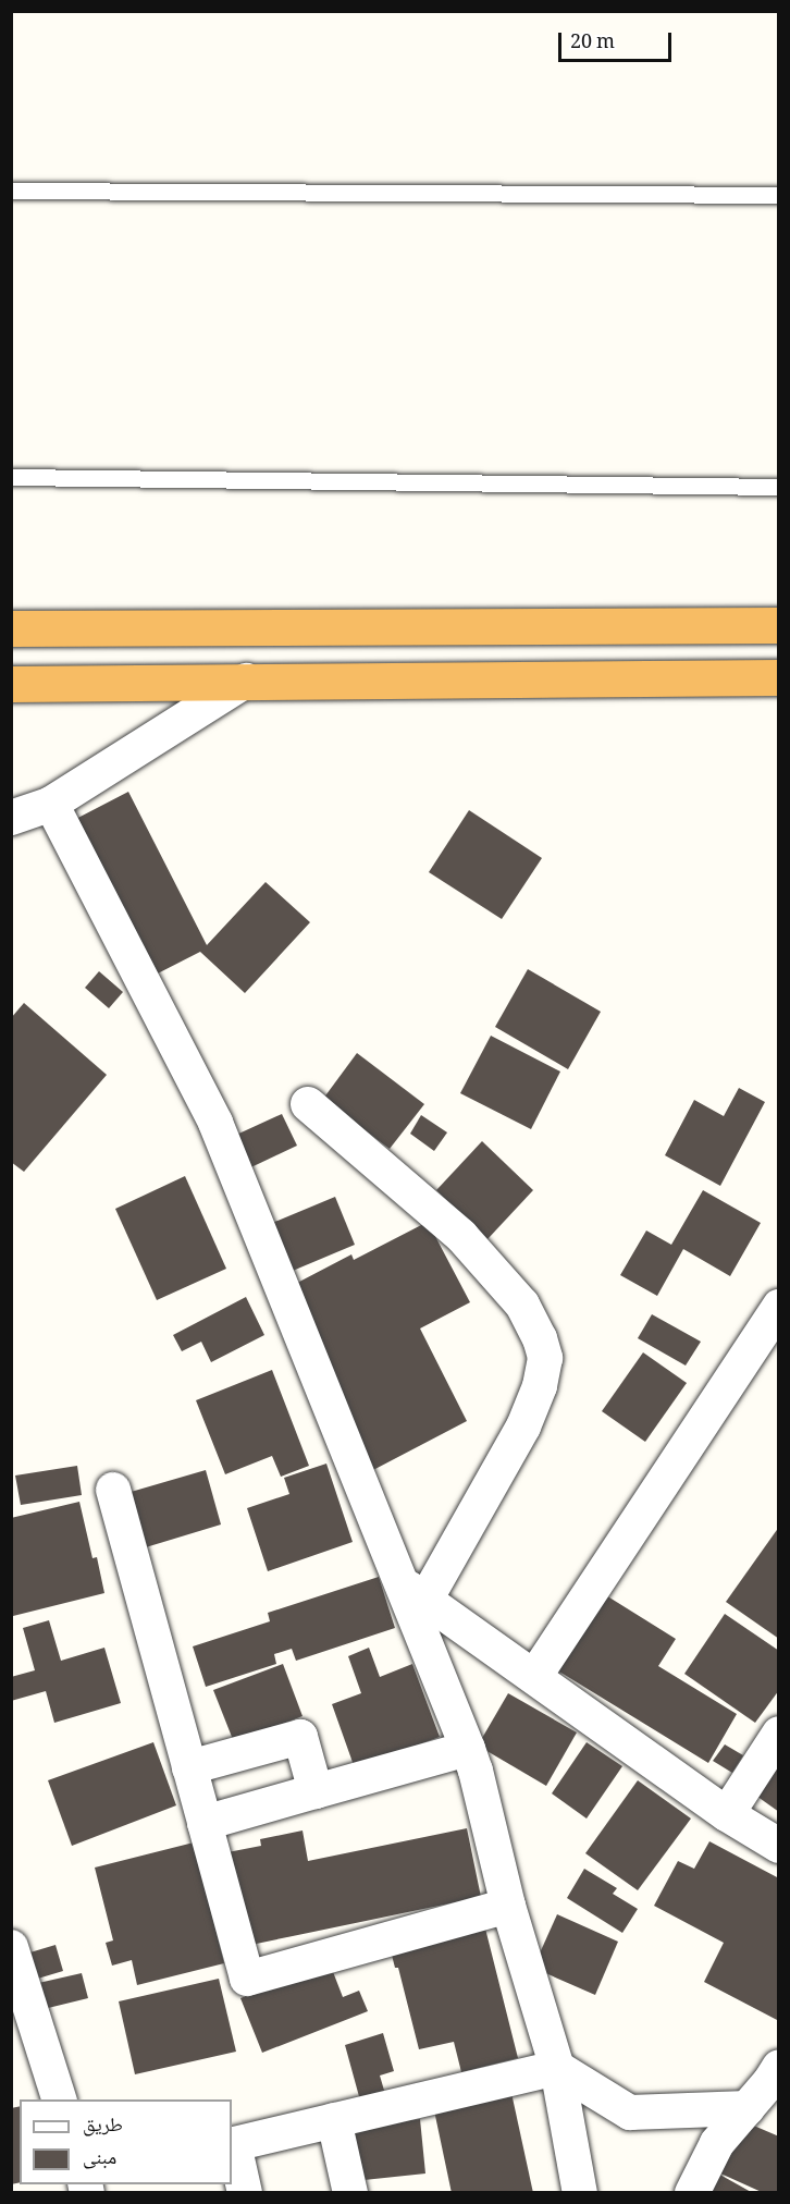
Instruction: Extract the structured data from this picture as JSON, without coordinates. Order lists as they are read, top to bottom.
{
  "legend": ["طريق", "مبنى"],
  "scale_bar": "20 m"
}
